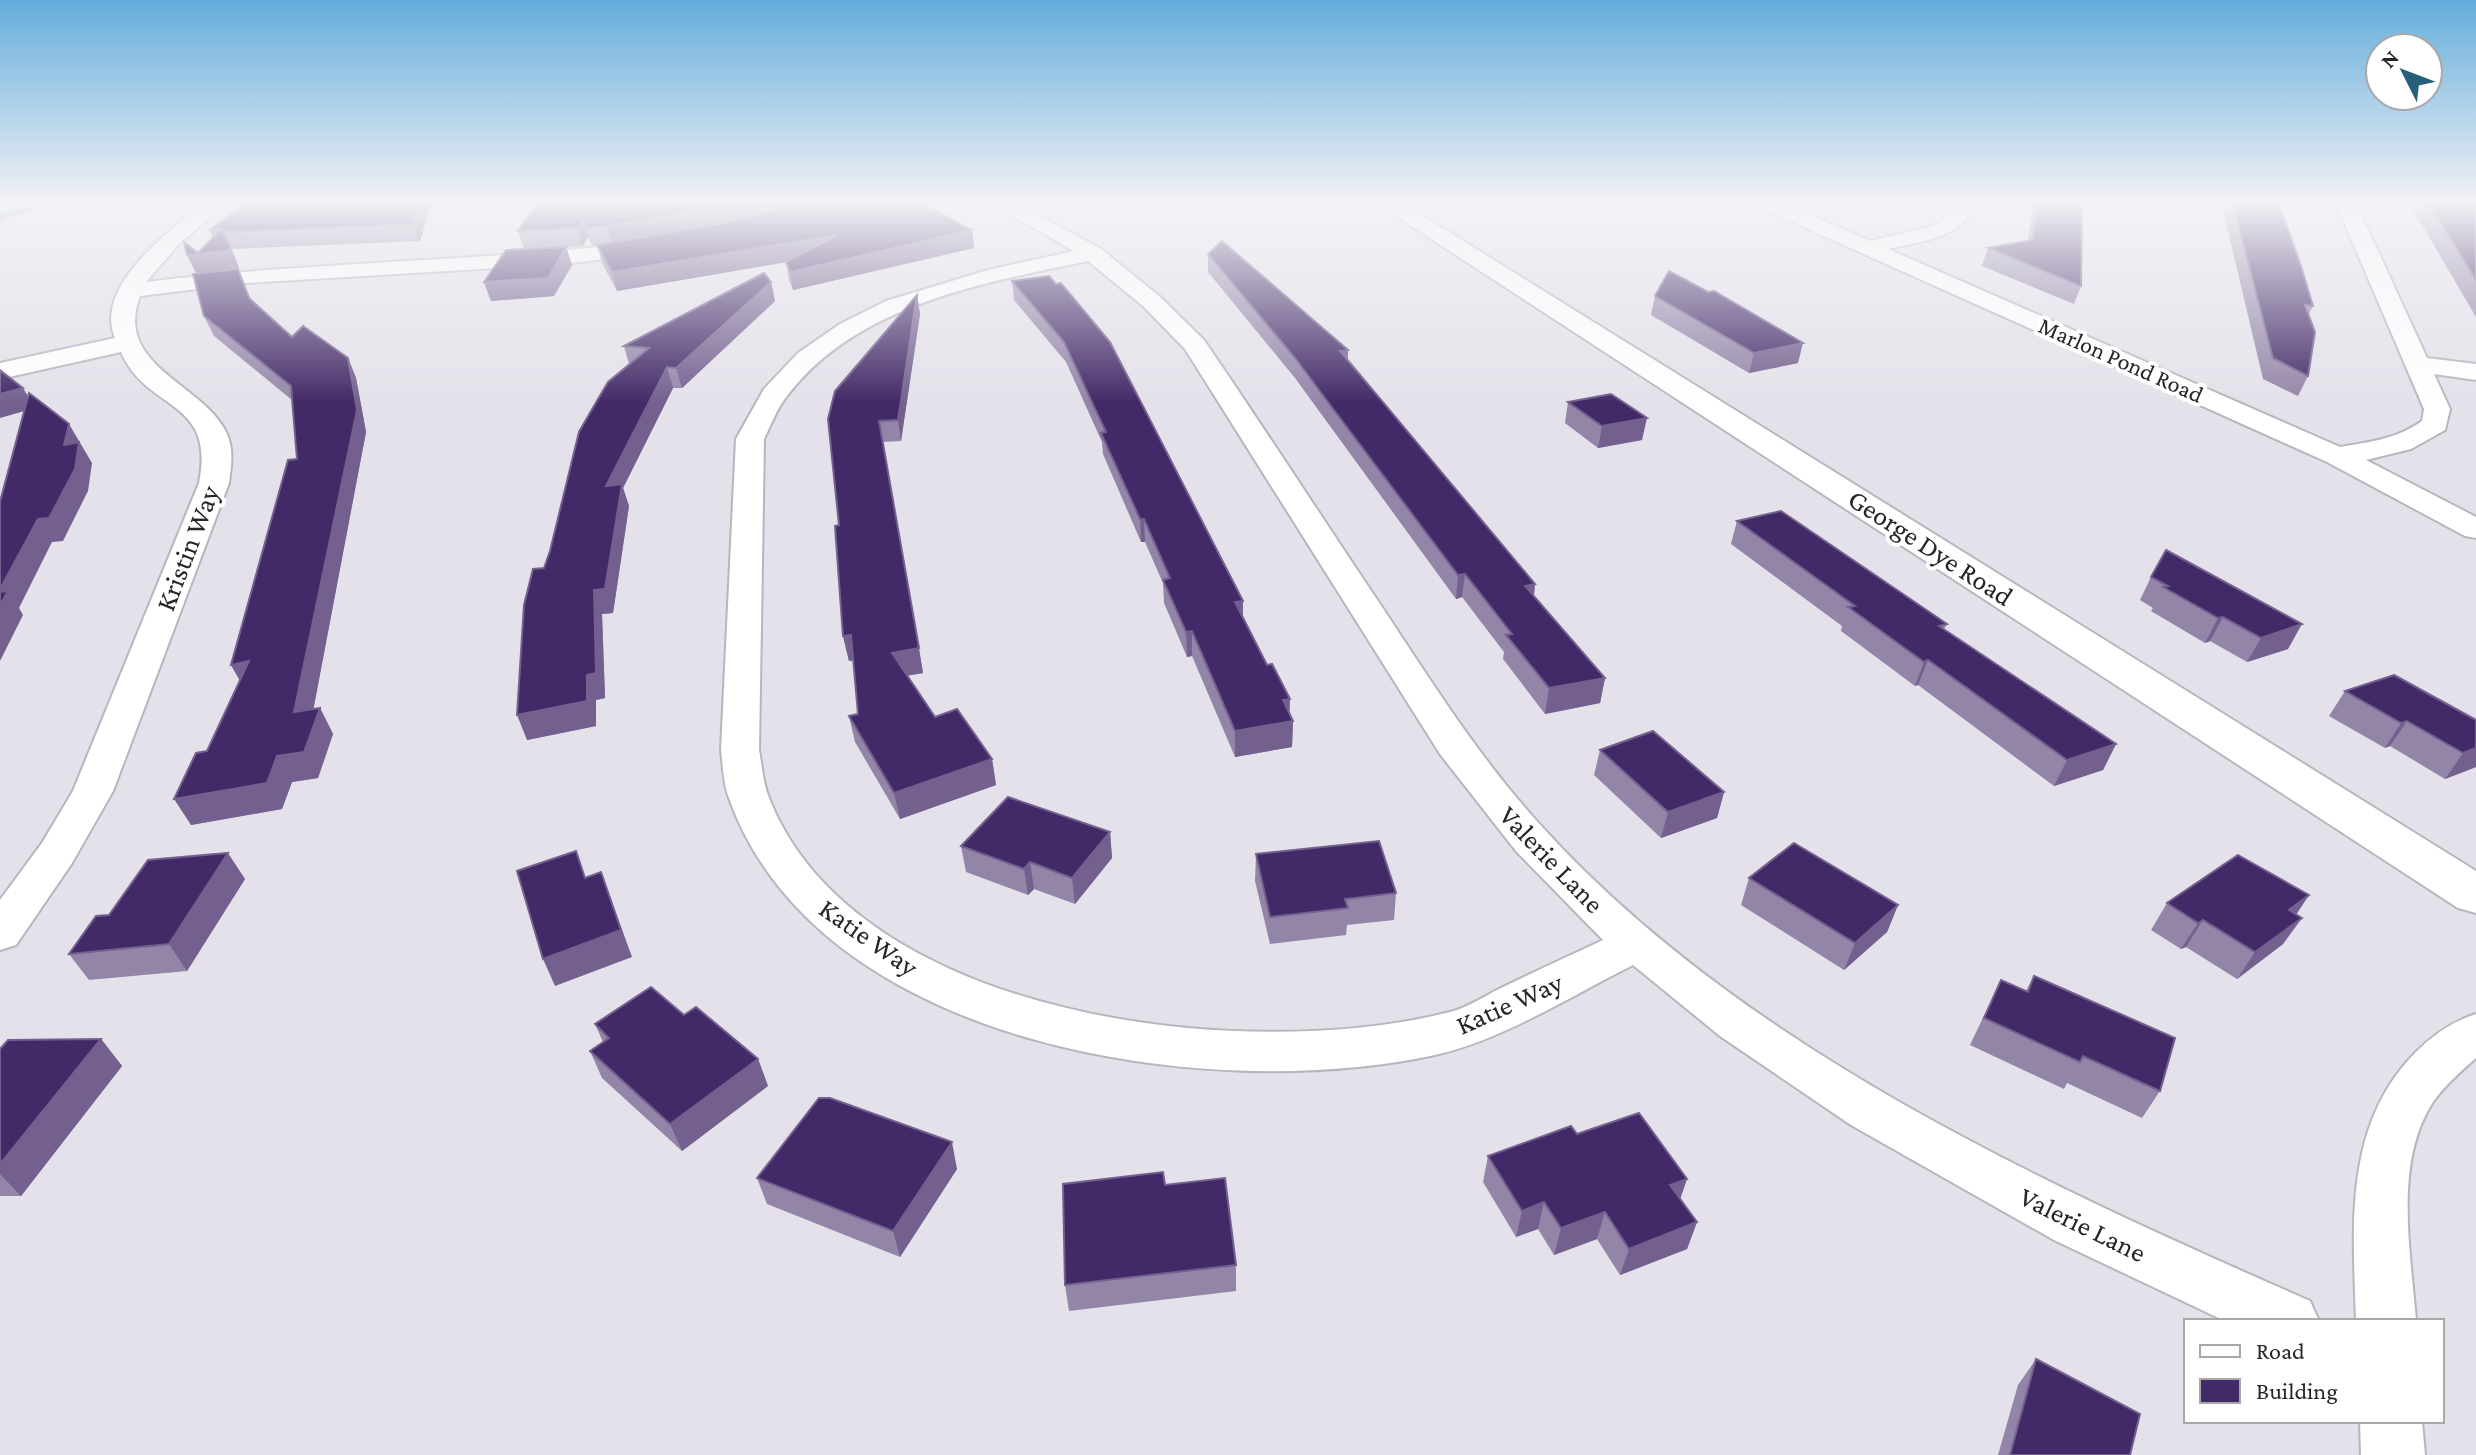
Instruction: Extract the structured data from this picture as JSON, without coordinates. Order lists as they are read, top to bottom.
{
  "streets": {
    "street": [
      "Marlon Pond Road",
      "George Dye Road",
      "Kristin Way",
      "Valerie Lane",
      "Katie Way"
    ]
  },
  "crossings": [
    ["Valerie Lane", "Katie Way"]
  ],
  "legend": ["Road", "Building"],
  "north": "top left"
}
